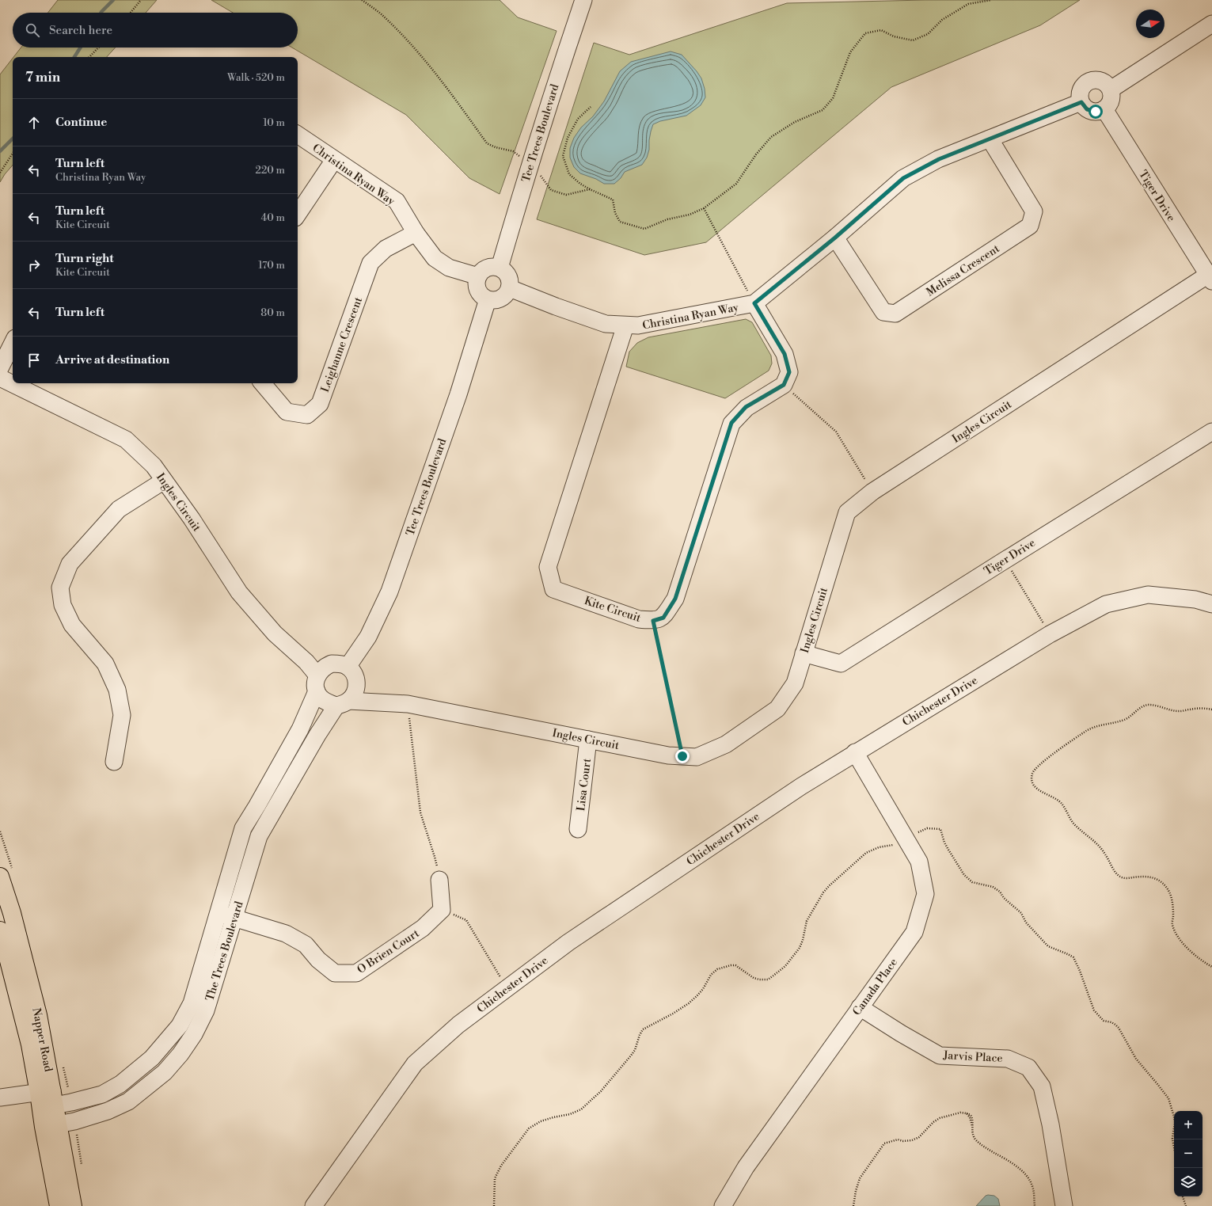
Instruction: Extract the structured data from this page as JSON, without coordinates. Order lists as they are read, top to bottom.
{
  "streets": {
    "main road": ["Napper Road"],
    "street": [
      "Tee Trees Boulevard",
      "Christina Ryan Way",
      "Tiger Drive",
      "Melissa Crescent",
      "Leighanne Crescent",
      "Ingles Circuit",
      "Kite Circuit",
      "Chichester Drive",
      "Lisa Court",
      "The Trees Boulevard",
      "O Brien Court",
      "Canada Place",
      "Jarvis Place"
    ]
  },
  "crossings": [
    ["Tee Trees Boulevard", "Christina Ryan Way"],
    ["Tee Trees Boulevard", "Ingles Circuit"],
    ["Tee Trees Boulevard", "The Trees Boulevard"],
    ["Christina Ryan Way", "Tiger Drive"],
    ["Christina Ryan Way", "Melissa Crescent"],
    ["Christina Ryan Way", "Leighanne Crescent"],
    ["Christina Ryan Way", "Kite Circuit"],
    ["Tiger Drive", "Ingles Circuit"],
    ["Ingles Circuit", "Lisa Court"],
    ["Ingles Circuit", "The Trees Boulevard"],
    ["Chichester Drive", "Canada Place"],
    ["The Trees Boulevard", "O Brien Court"],
    ["The Trees Boulevard", "Napper Road"],
    ["Canada Place", "Jarvis Place"]
  ],
  "north": "right",
  "page": {
    "search": "Search here",
    "heading": ["7 min", "Walk · 520 m"],
    "list": [
      ["Continue", "10 m"],
      ["Turn left", "Christina Ryan Way", "220 m"],
      ["Turn left", "Kite Circuit", "40 m"],
      ["Turn right", "Kite Circuit", "170 m"],
      ["Turn left", "80 m"],
      "Arrive at destination"
    ],
    "map_buttons": ["+", "−"]
  }
}
